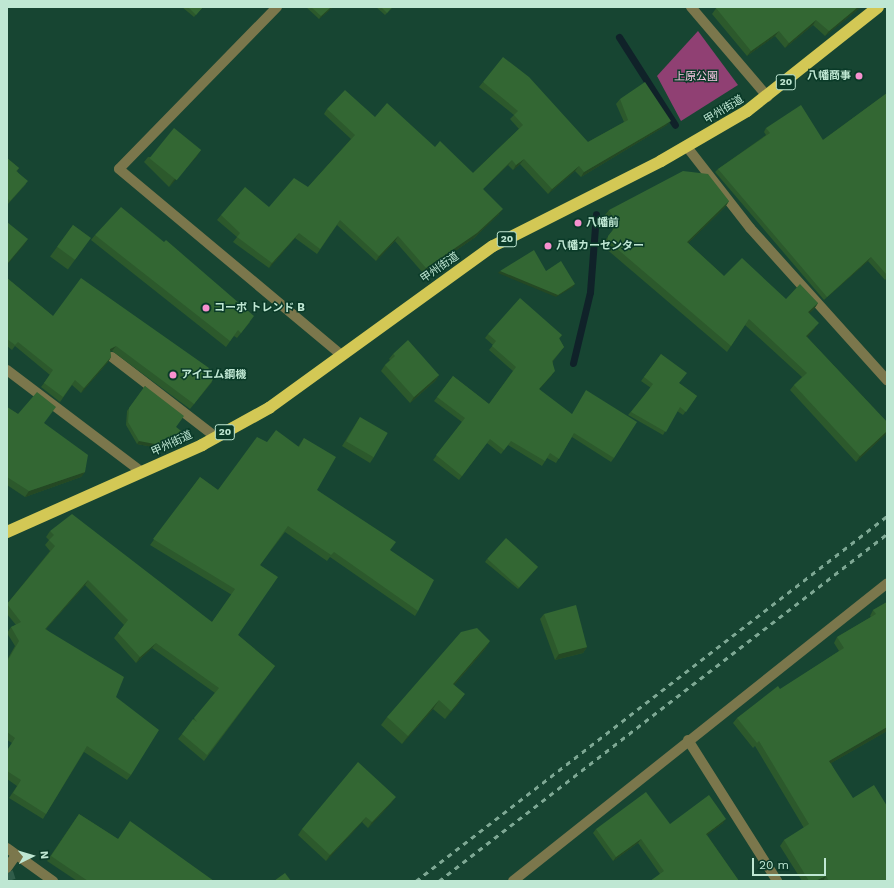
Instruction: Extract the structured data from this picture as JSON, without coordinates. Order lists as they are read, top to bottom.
{
  "streets": {
    "highway": ["20", "甲州街道"]
  },
  "parks": ["上原公園"],
  "places": [
    "八幡商事",
    "八幡前",
    "八幡カーセンター",
    "コーポ トレンド B",
    "アイエム鋼機"
  ],
  "scale_bar": "20 m",
  "north": "right"
}
